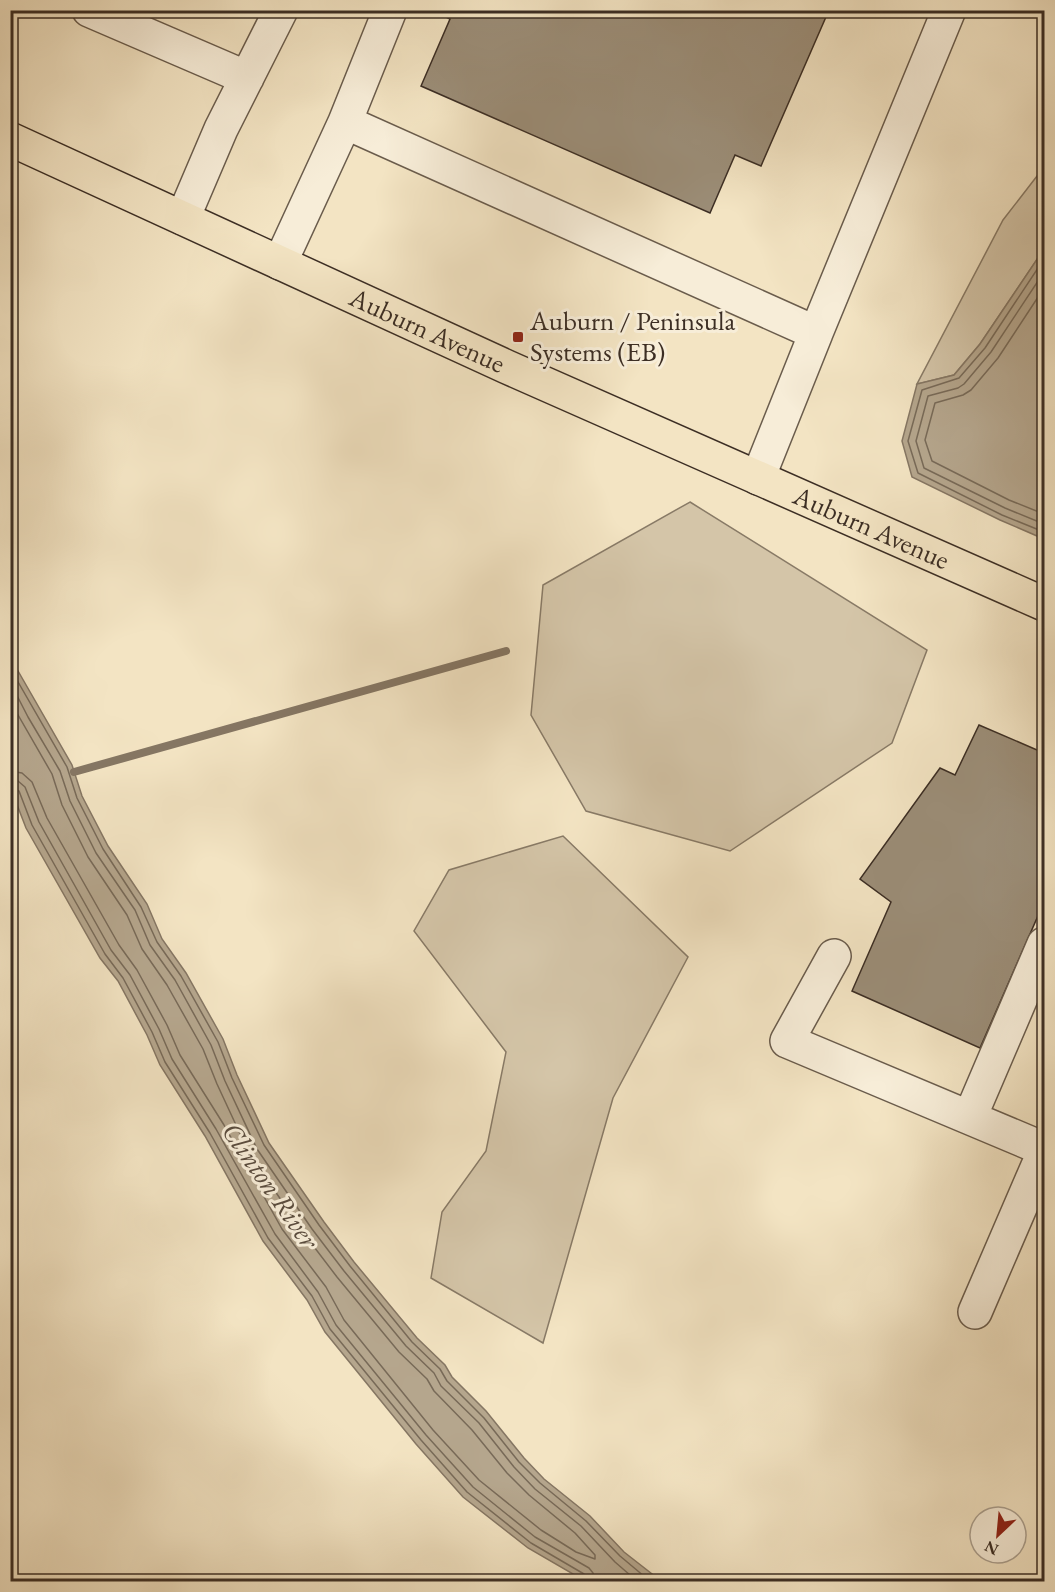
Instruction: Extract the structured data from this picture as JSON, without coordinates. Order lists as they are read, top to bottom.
{
  "streets": {
    "main road": ["Auburn Avenue"]
  },
  "water": ["Clinton River"],
  "places": {
    "transit": ["Auburn / Peninsula Systems (EB)"]
  },
  "north": "bottom left"
}
